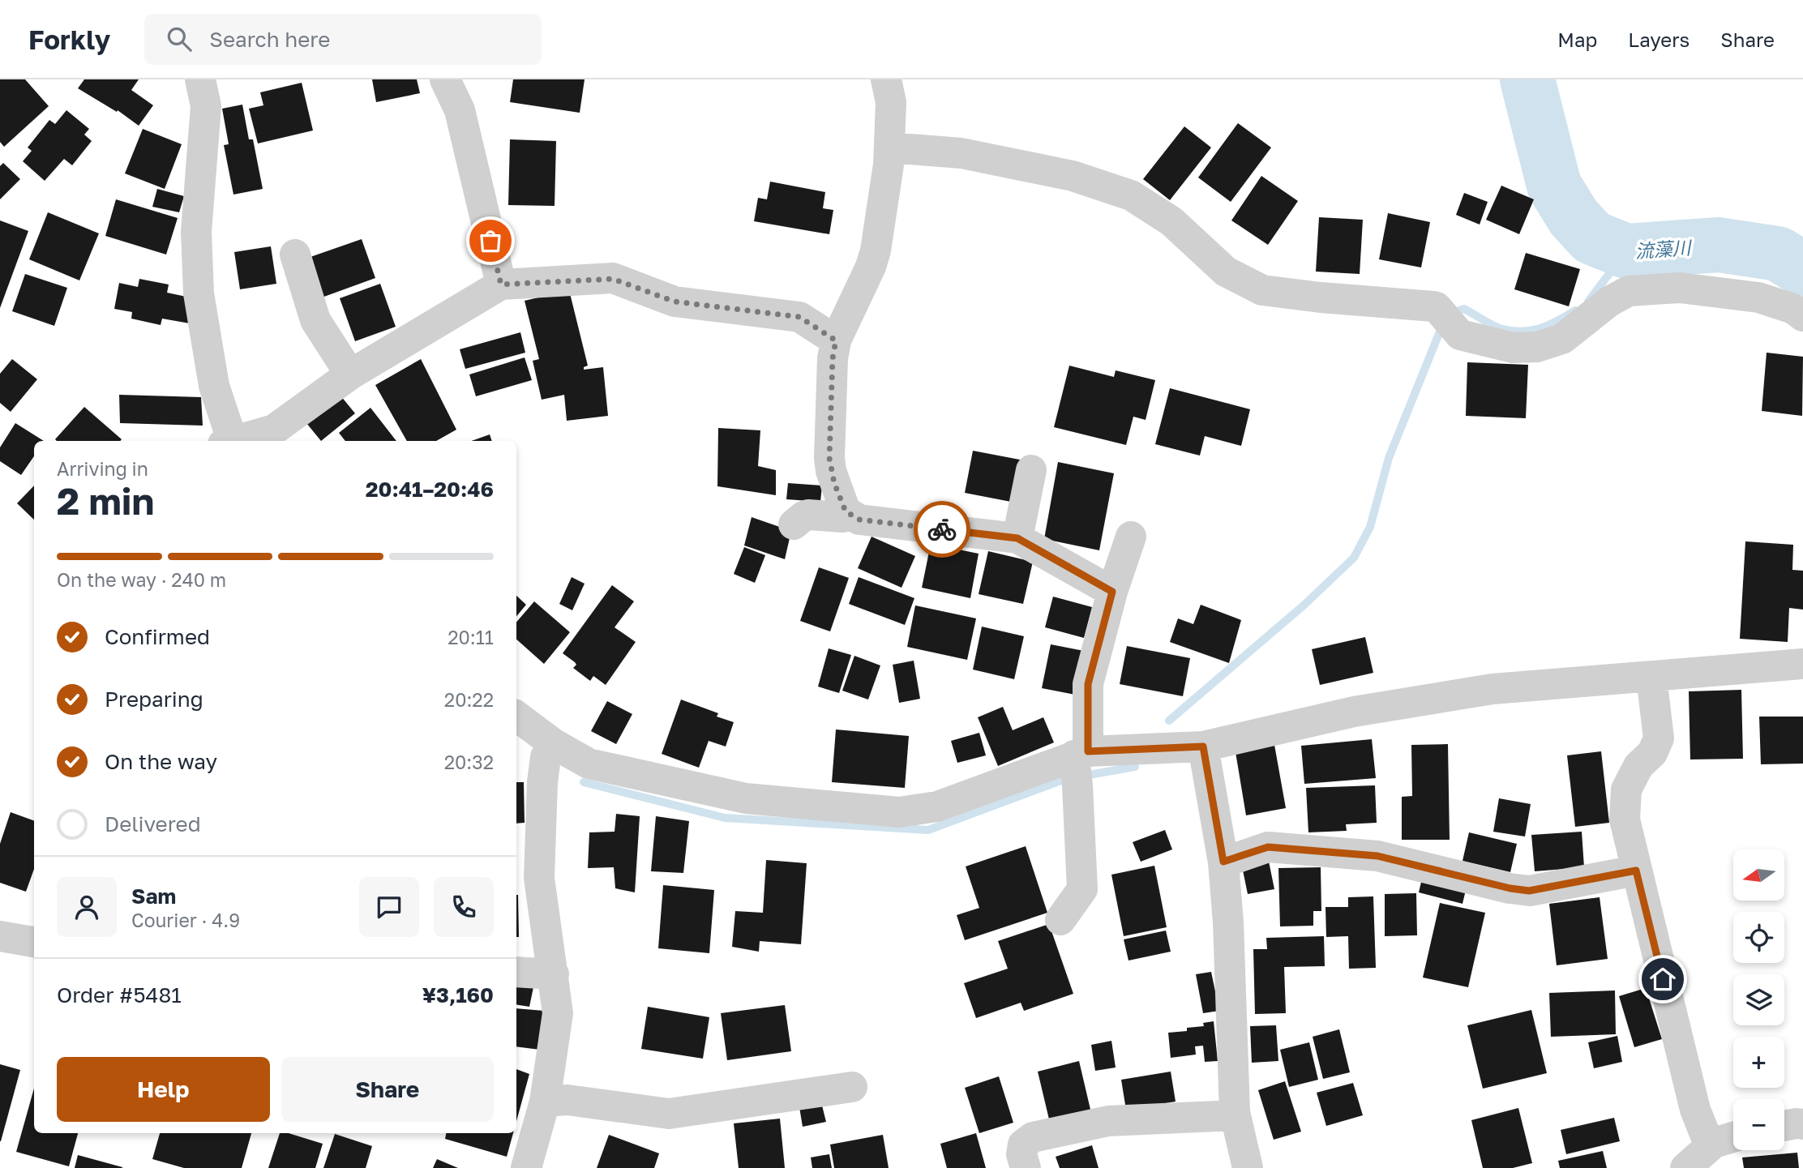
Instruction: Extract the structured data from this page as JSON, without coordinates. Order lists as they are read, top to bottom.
{
  "water": ["流藻川"],
  "north": "left",
  "page": {
    "header": "Forkly",
    "search": "Search here",
    "nav": ["Map", "Layers", "Share"],
    "heading": ["2 min", "Arriving in", "20:41–20:46"],
    "panel": [
      "Sam",
      "Courier · 4.9",
      "Order #5481",
      "¥3,160"
    ],
    "bar": "On the way · 240 m",
    "list": [
      ["Confirmed", "20:11"],
      ["Preparing", "20:22"],
      ["On the way", "20:32"],
      "Delivered"
    ],
    "map_buttons": ["+", "−"],
    "buttons": ["Help", "Share"]
  }
}
